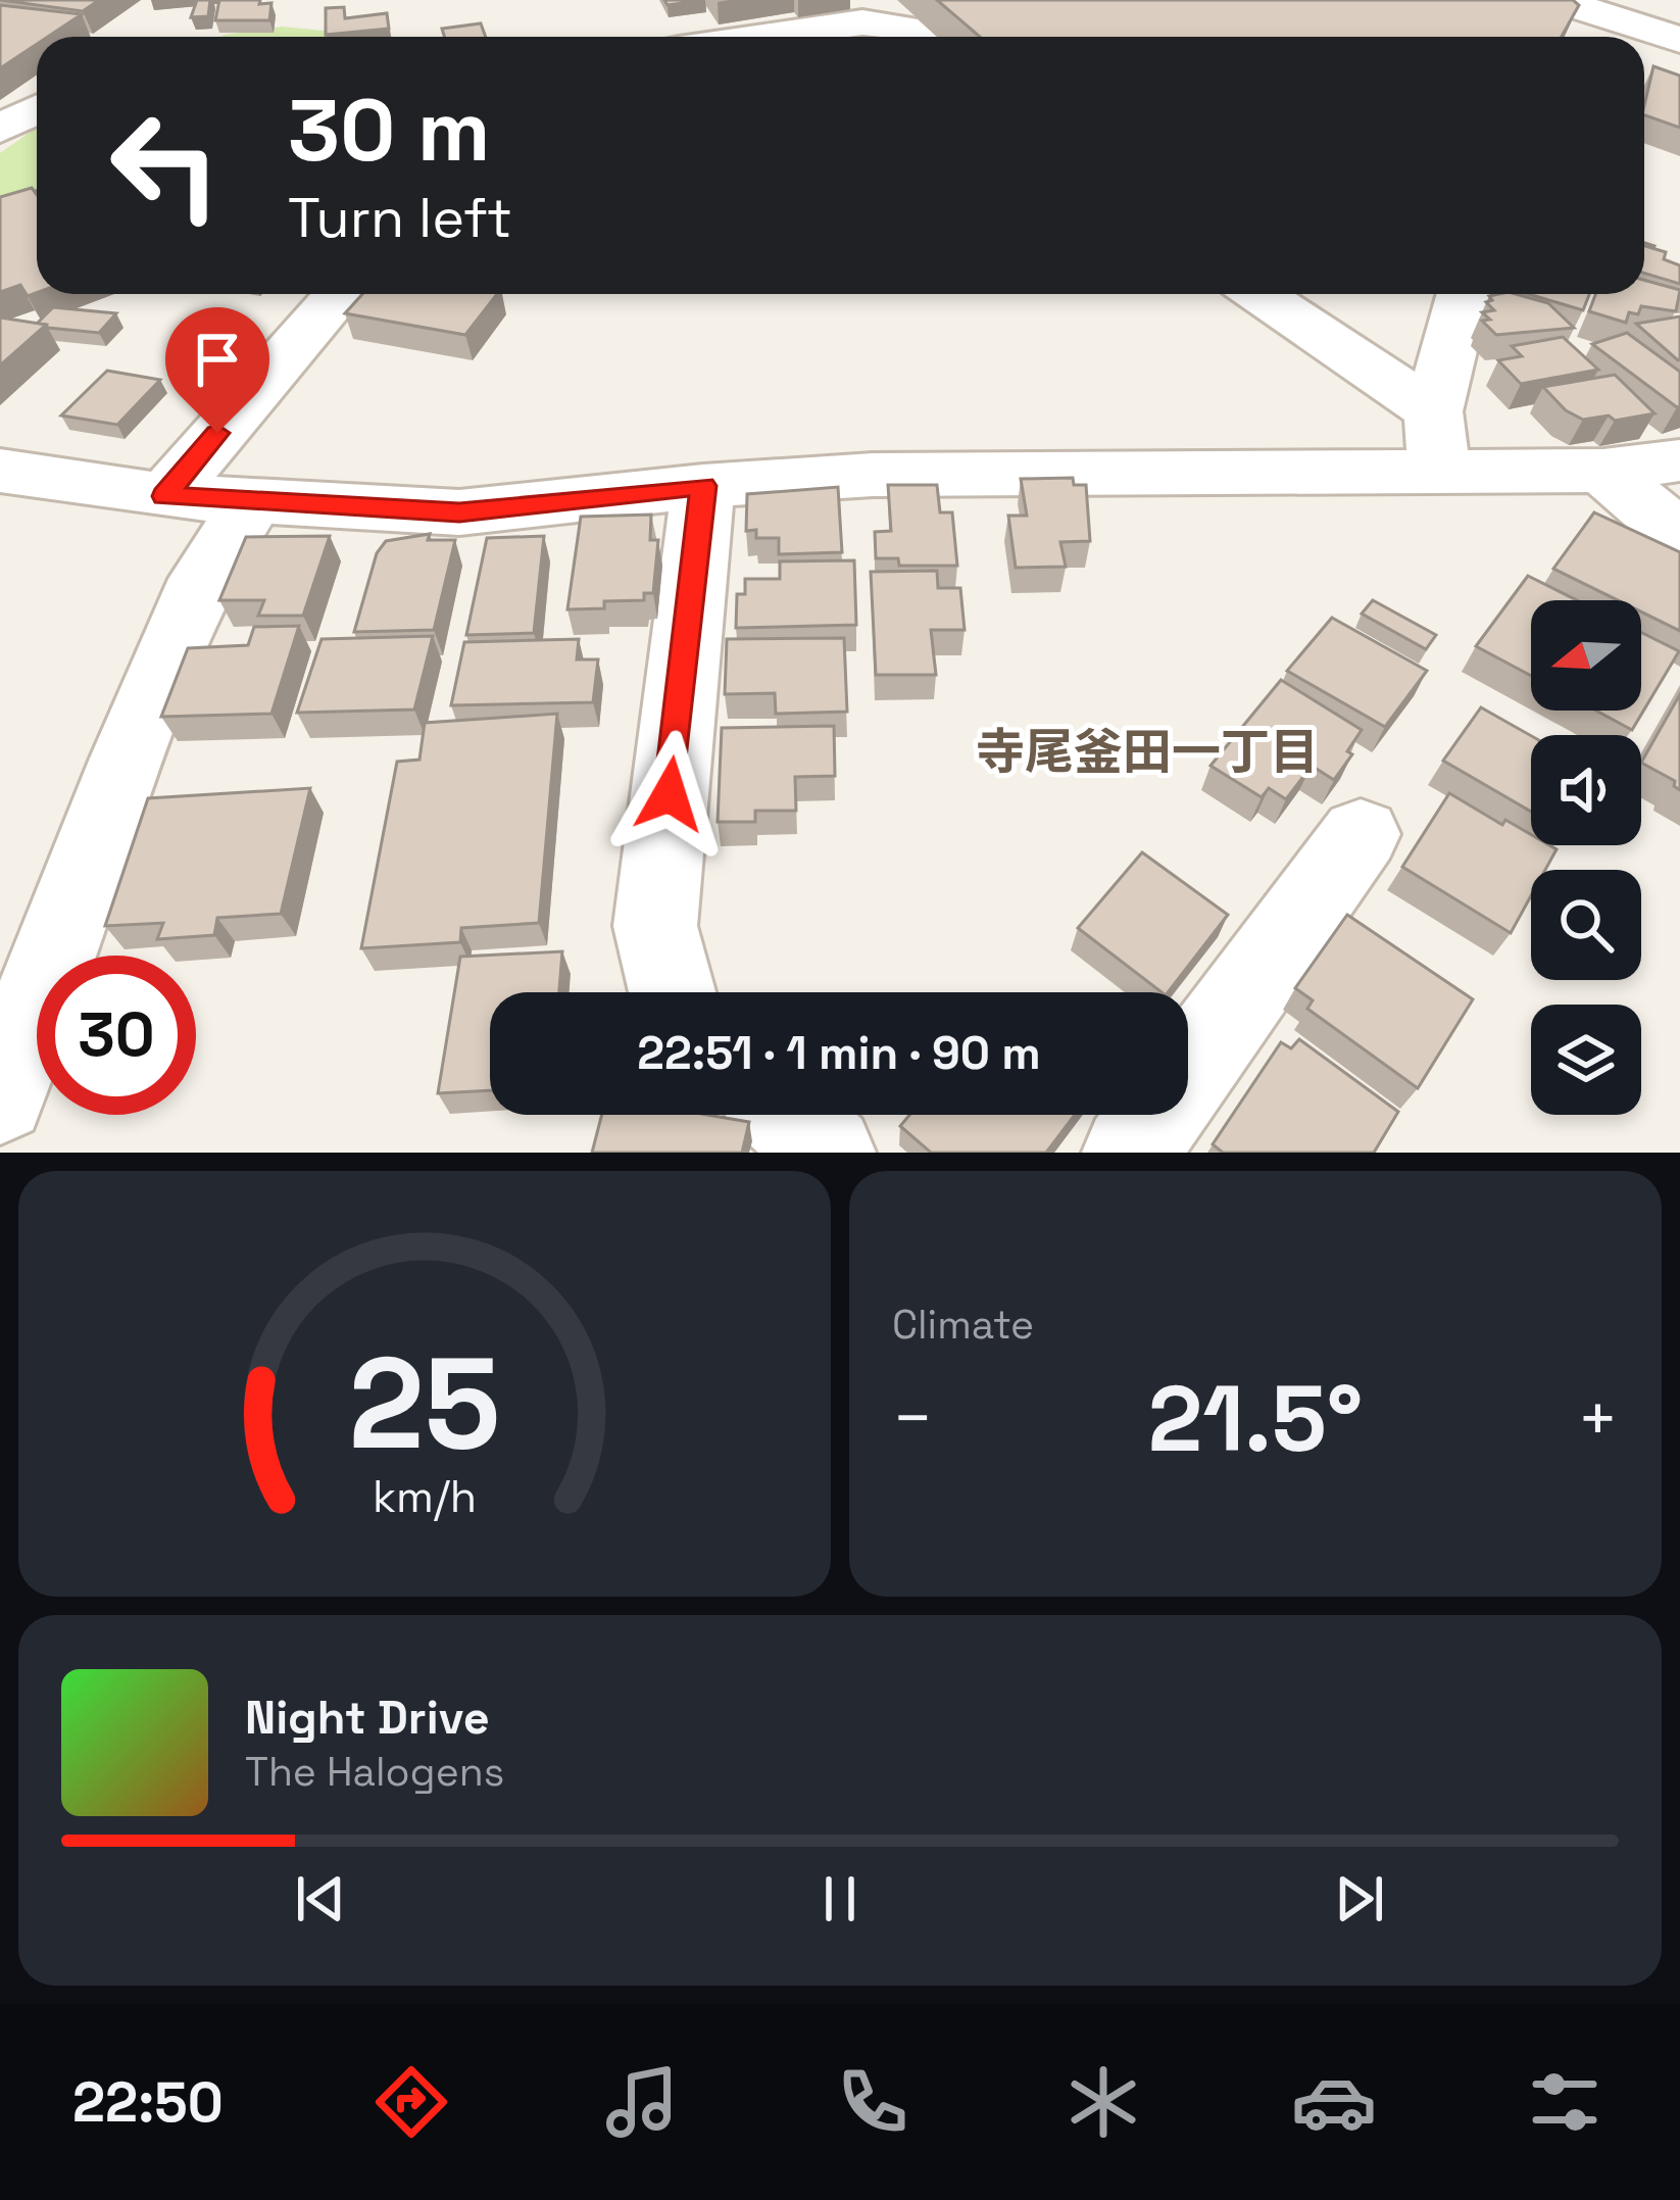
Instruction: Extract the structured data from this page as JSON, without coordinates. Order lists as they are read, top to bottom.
{
  "districts": ["寺尾釜田一丁目"],
  "north": "left",
  "page": {
    "turn": ["30 m", "Turn left"],
    "limit": "30",
    "trip": "22:51 · 1 min · 90 m",
    "tile": "Climate",
    "heat": ["−", "21.5°", "+"],
    "song": ["Night Drive", "The Halogens"],
    "tabs": "22:50",
    "gauge": ["25", "km/h"]
  }
}
